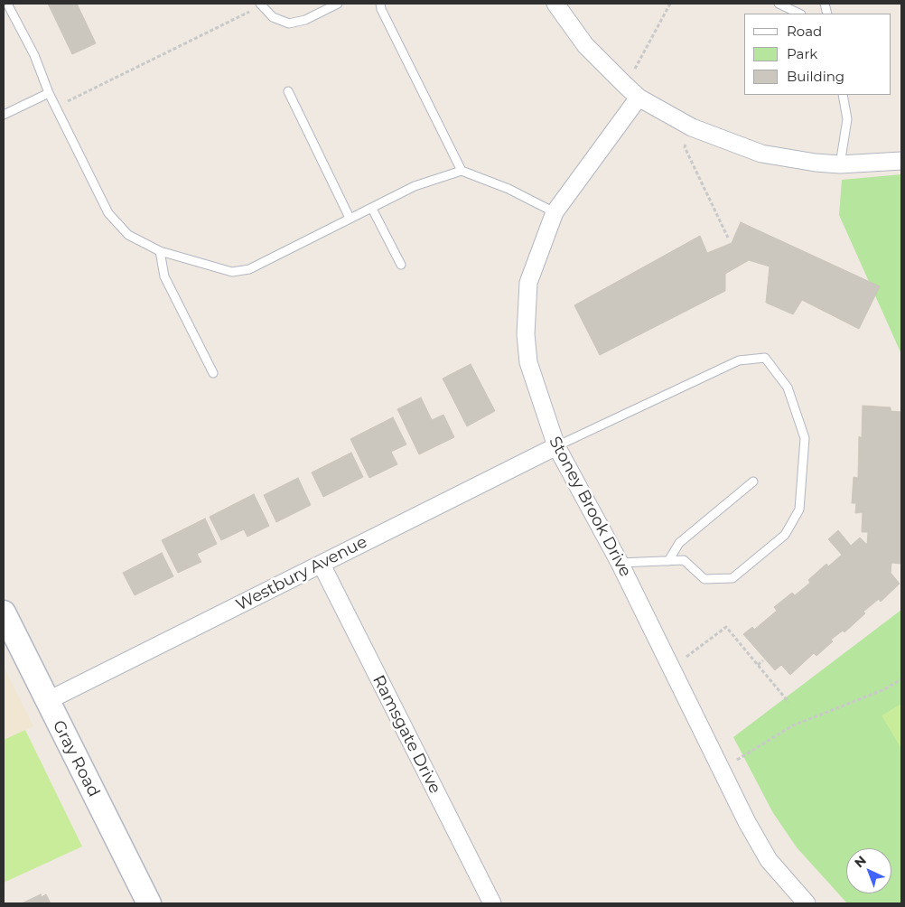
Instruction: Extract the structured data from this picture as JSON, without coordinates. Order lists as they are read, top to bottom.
{
  "streets": {
    "main road": ["Gray Road"],
    "street": ["Stoney Brook Drive", "Westbury Avenue", "Ramsgate Drive"]
  },
  "crossings": [
    ["Stoney Brook Drive", "Westbury Avenue"],
    ["Westbury Avenue", "Ramsgate Drive"],
    ["Westbury Avenue", "Gray Road"]
  ],
  "legend": ["Road", "Park", "Building"],
  "north": "top left"
}
